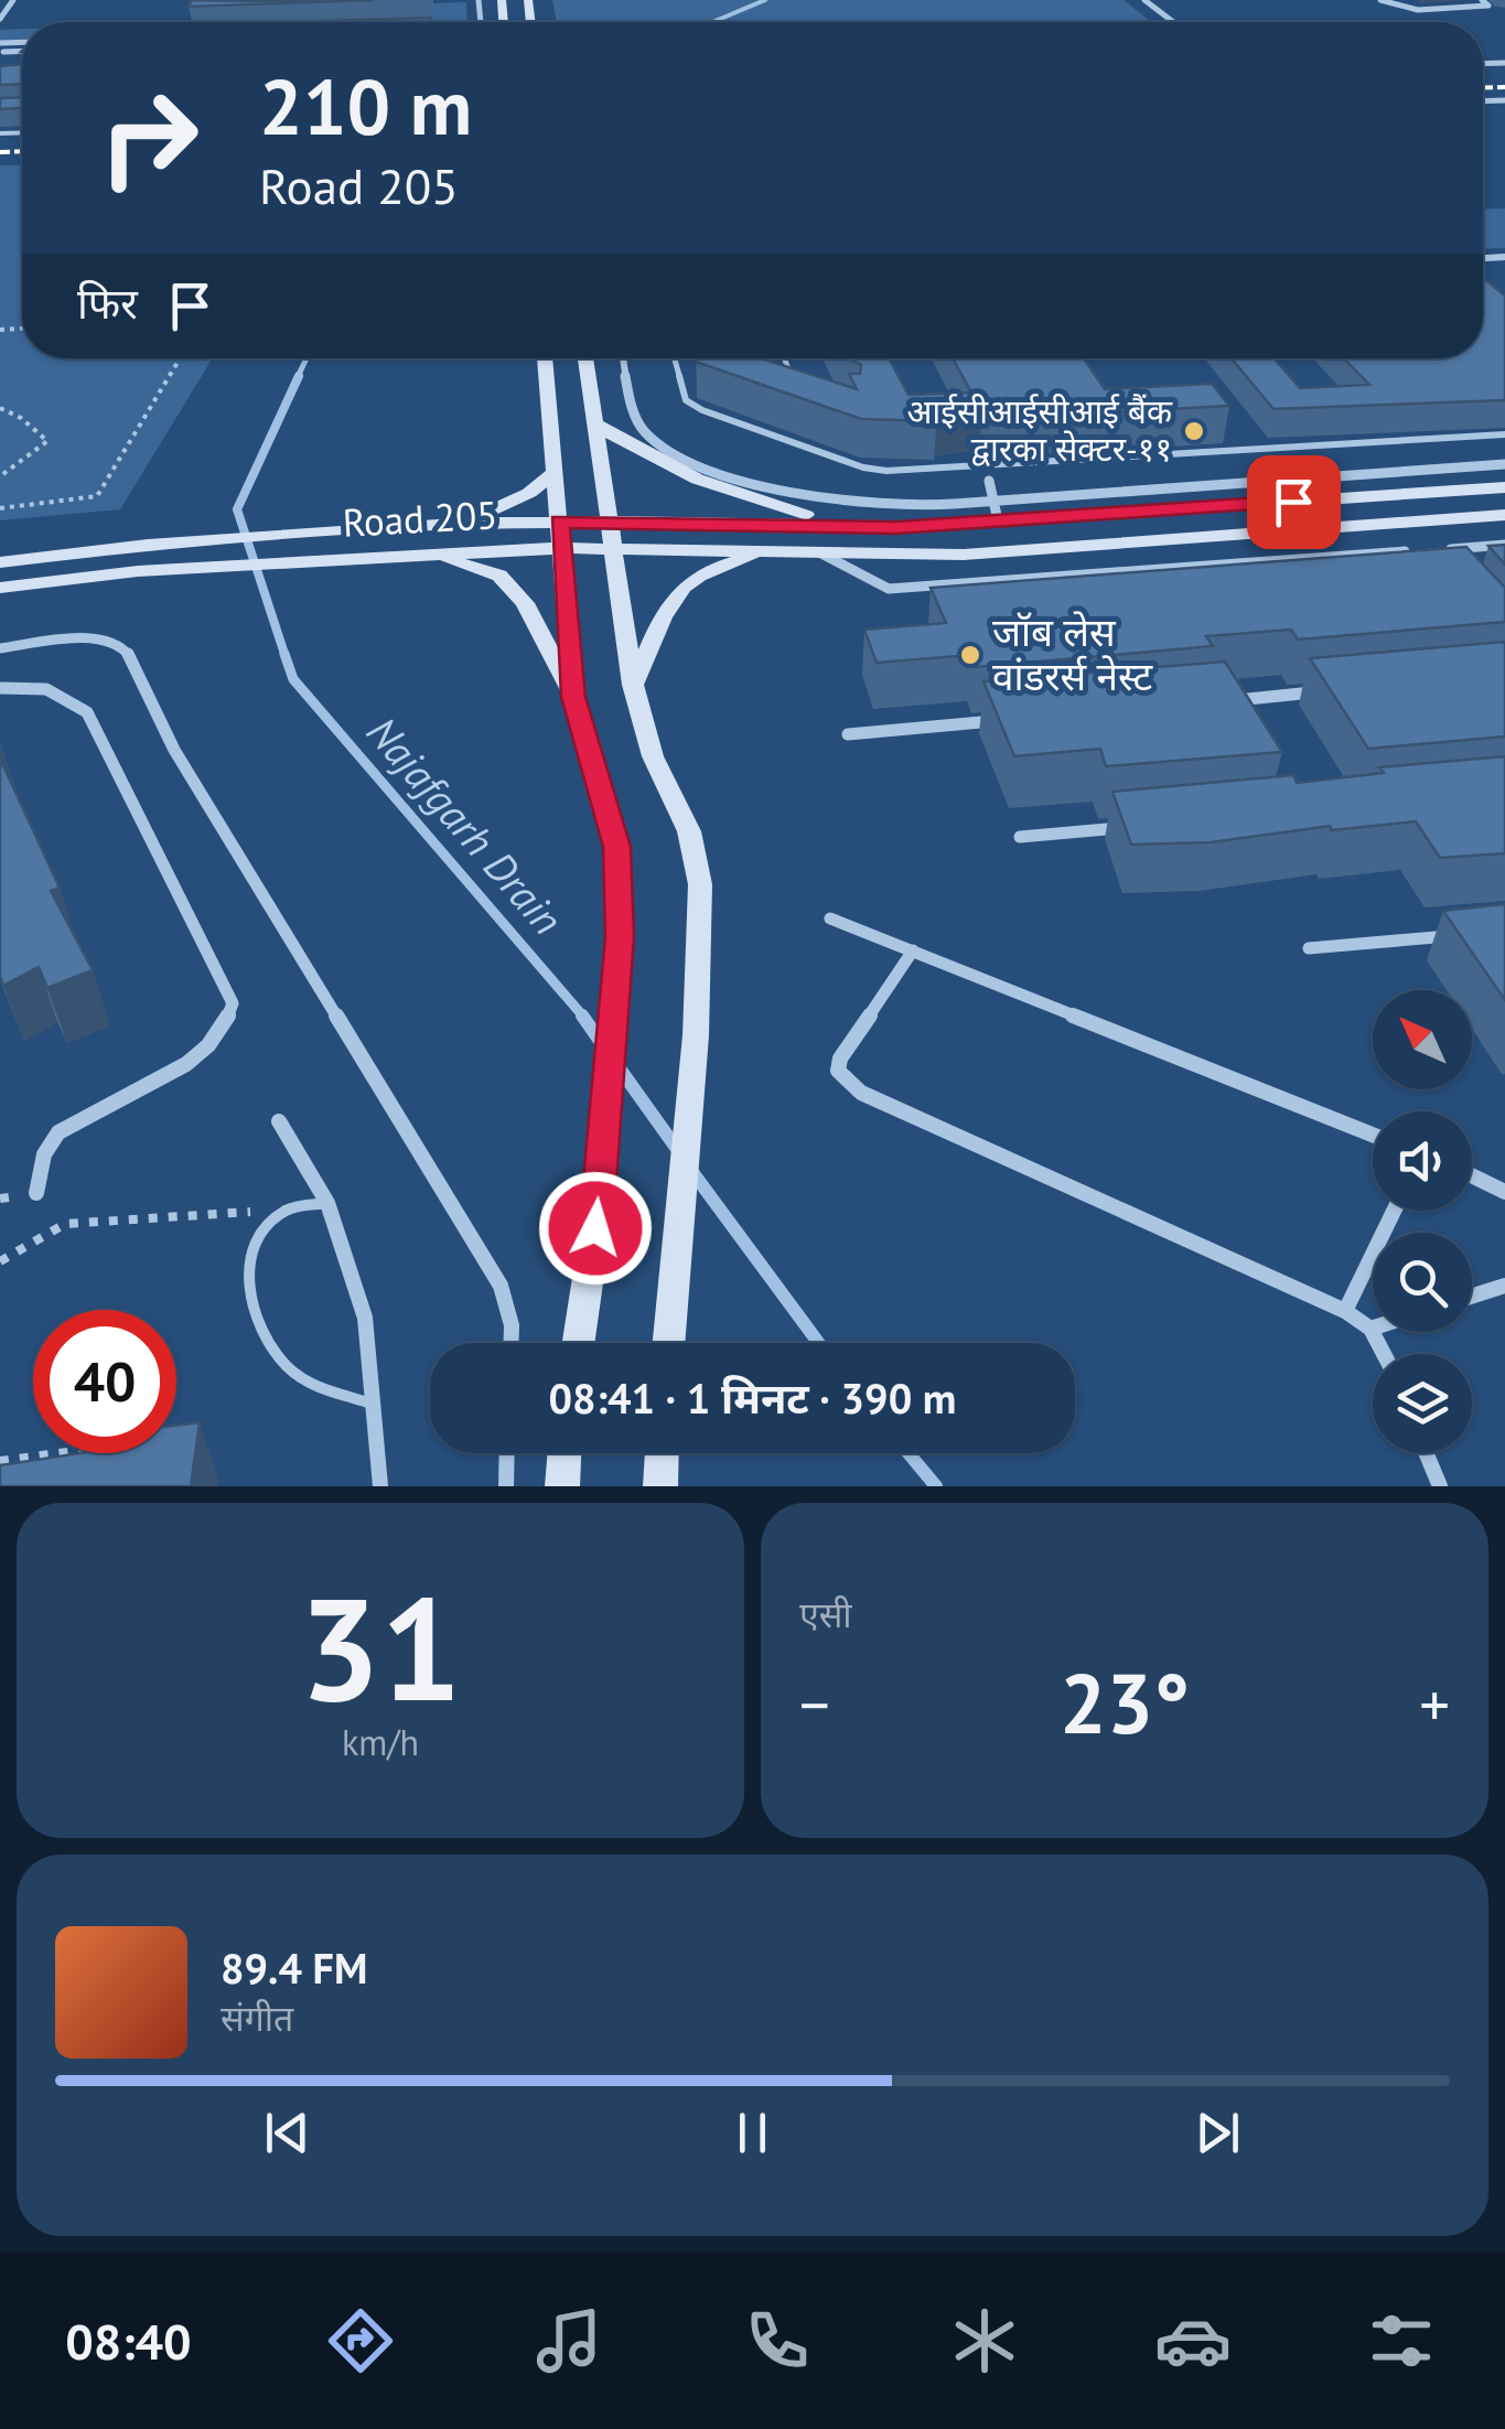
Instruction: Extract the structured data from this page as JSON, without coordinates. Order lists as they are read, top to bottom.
{
  "streets": {
    "main road": ["Road 205"]
  },
  "water": ["Najafgarh Drain"],
  "places": ["आईसीआईसीआई बैंक द्वारका सेक्टर-११", "जॉब लेस वांडरर्स नेस्ट"],
  "north": "top left",
  "page": {
    "turn": ["210 m", "Road 205"],
    "then": "फिर",
    "limit": "40",
    "trip": "08:41 · 1 मिनट · 390 m",
    "tile": [
      ["31", "km/h"],
      "एसी"
    ],
    "heat": ["−", "23°", "+"],
    "song": ["89.4 FM", "संगीत"],
    "tabs": "08:40"
  }
}
